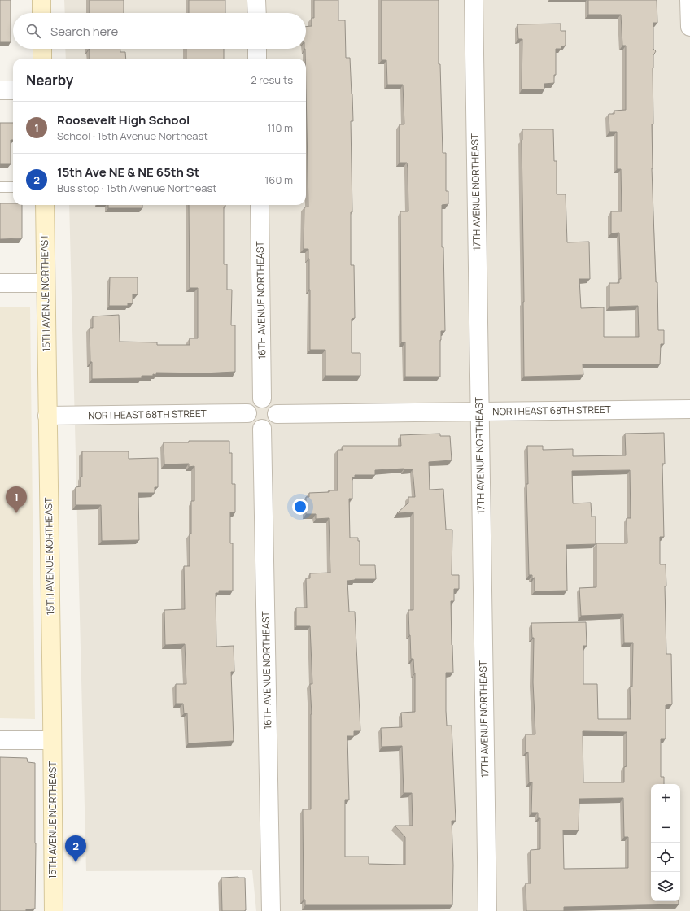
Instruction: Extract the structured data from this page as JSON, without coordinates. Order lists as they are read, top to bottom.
{
  "streets": {
    "main road": ["15TH AVENUE NORTHEAST"],
    "street": ["17TH AVENUE NORTHEAST", "16TH AVENUE NORTHEAST", "NORTHEAST 68TH STREET"]
  },
  "crossings": [
    ["17TH AVENUE NORTHEAST", "NORTHEAST 68TH STREET"],
    ["15TH AVENUE NORTHEAST", "NORTHEAST 68TH STREET"],
    ["16TH AVENUE NORTHEAST", "NORTHEAST 68TH STREET"]
  ],
  "page": {
    "search": "Search here",
    "heading": ["Nearby", "2 results"],
    "list": [
      {
        "mark": "1",
        "name": "Roosevelt High School",
        "note": "School · 15th Avenue Northeast",
        "value": "110 m"
      },
      {
        "mark": "2",
        "name": "15th Ave NE & NE 65th St",
        "note": "Bus stop · 15th Avenue Northeast",
        "value": "160 m"
      }
    ],
    "pins": ["1", "2"],
    "map_buttons": ["+", "−"]
  }
}
